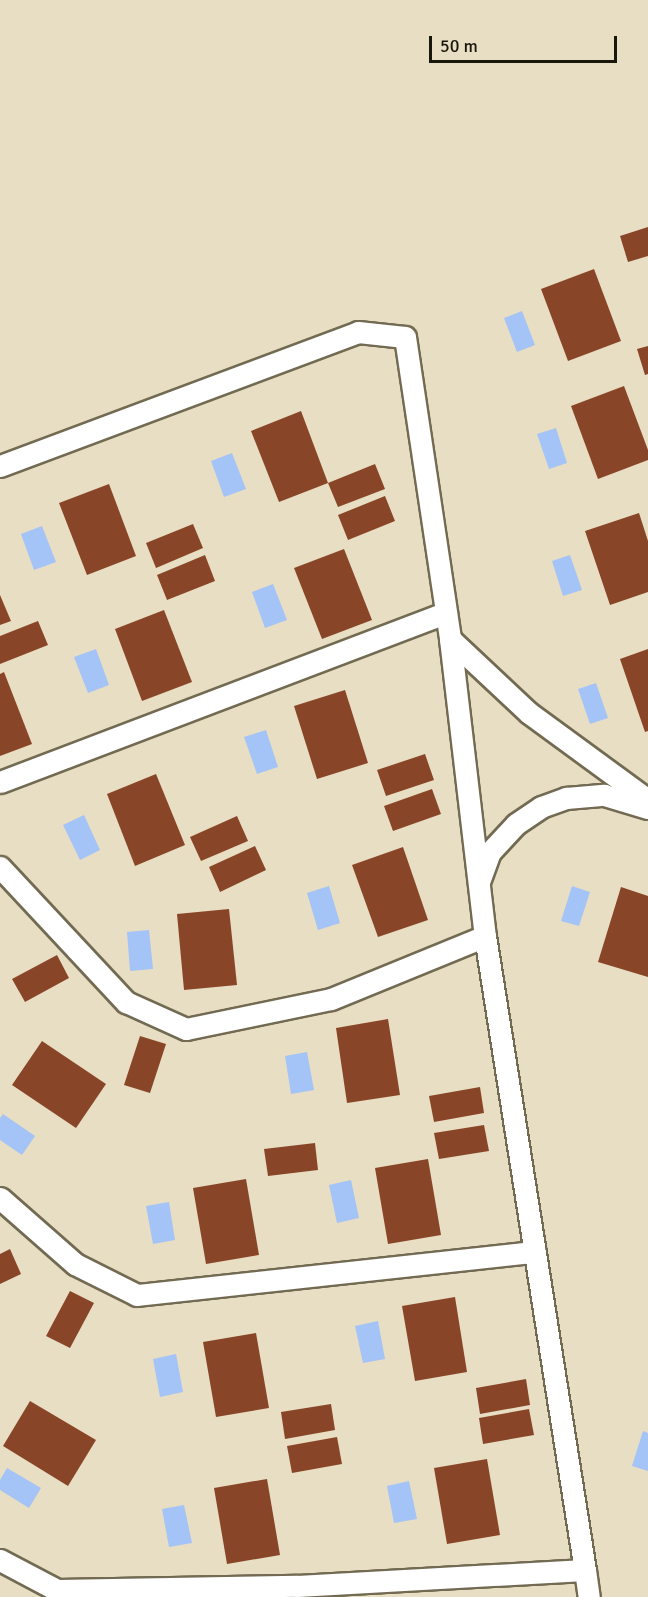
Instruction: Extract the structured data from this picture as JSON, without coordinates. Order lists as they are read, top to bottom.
{
  "scale_bar": "50 m"
}
